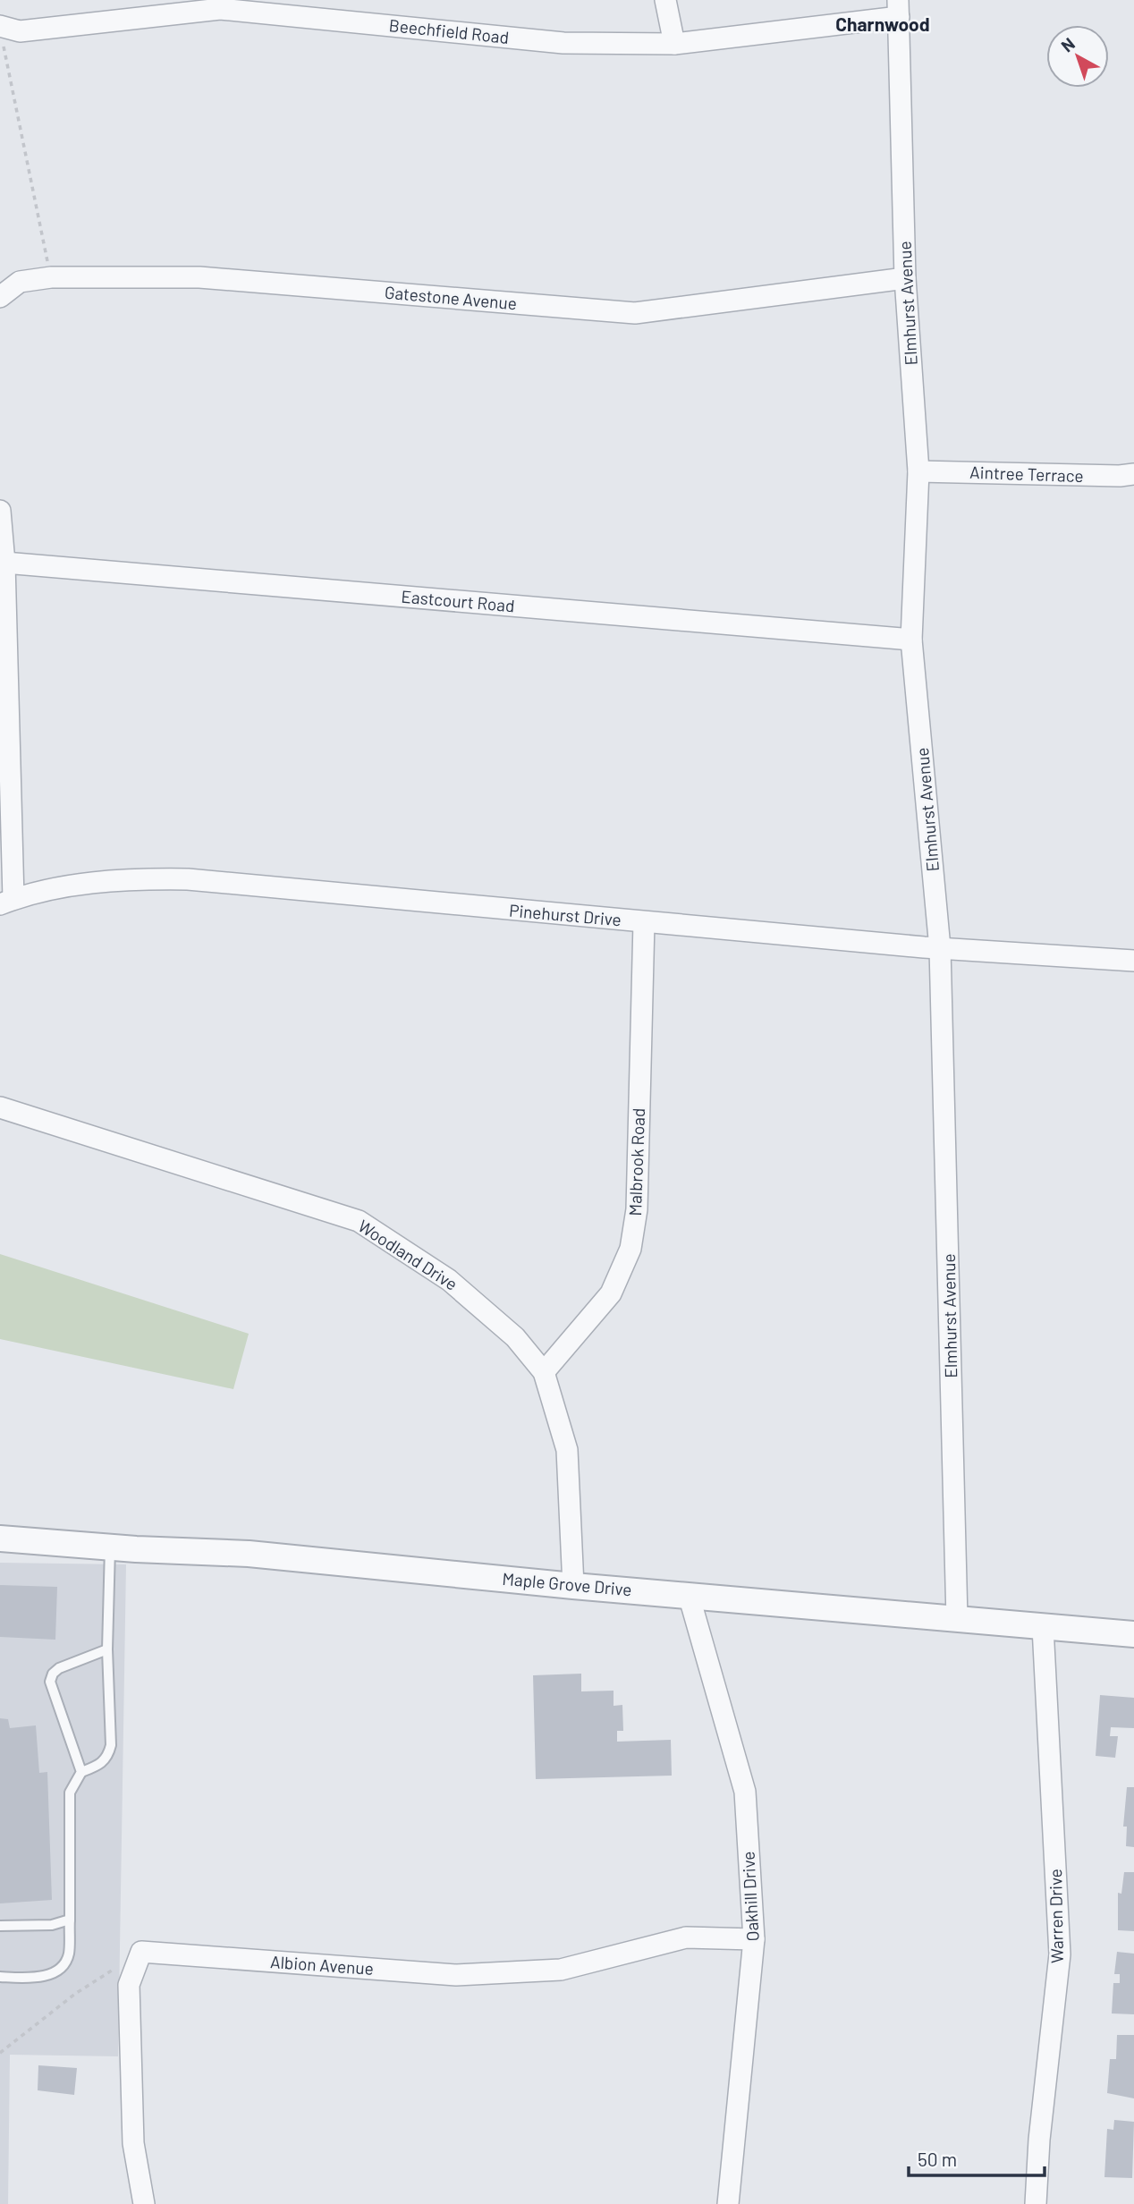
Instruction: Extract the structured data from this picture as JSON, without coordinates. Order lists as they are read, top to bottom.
{
  "streets": {
    "street": [
      "Beechfield Road",
      "Gatestone Avenue",
      "Elmhurst Avenue",
      "Aintree Terrace",
      "Eastcourt Road",
      "Pinehurst Drive",
      "Malbrook Road",
      "Woodland Drive",
      "Maple Grove Drive",
      "Oakhill Drive",
      "Warren Drive",
      "Albion Avenue"
    ]
  },
  "crossings": [
    ["Beechfield Road", "Elmhurst Avenue"],
    ["Gatestone Avenue", "Elmhurst Avenue"],
    ["Elmhurst Avenue", "Aintree Terrace"],
    ["Elmhurst Avenue", "Eastcourt Road"],
    ["Elmhurst Avenue", "Pinehurst Drive"],
    ["Elmhurst Avenue", "Maple Grove Drive"],
    ["Pinehurst Drive", "Malbrook Road"],
    ["Malbrook Road", "Woodland Drive"],
    ["Woodland Drive", "Maple Grove Drive"],
    ["Maple Grove Drive", "Oakhill Drive"],
    ["Maple Grove Drive", "Warren Drive"],
    ["Oakhill Drive", "Albion Avenue"]
  ],
  "districts": ["Charnwood"],
  "scale_bar": "50 m",
  "north": "top left"
}
